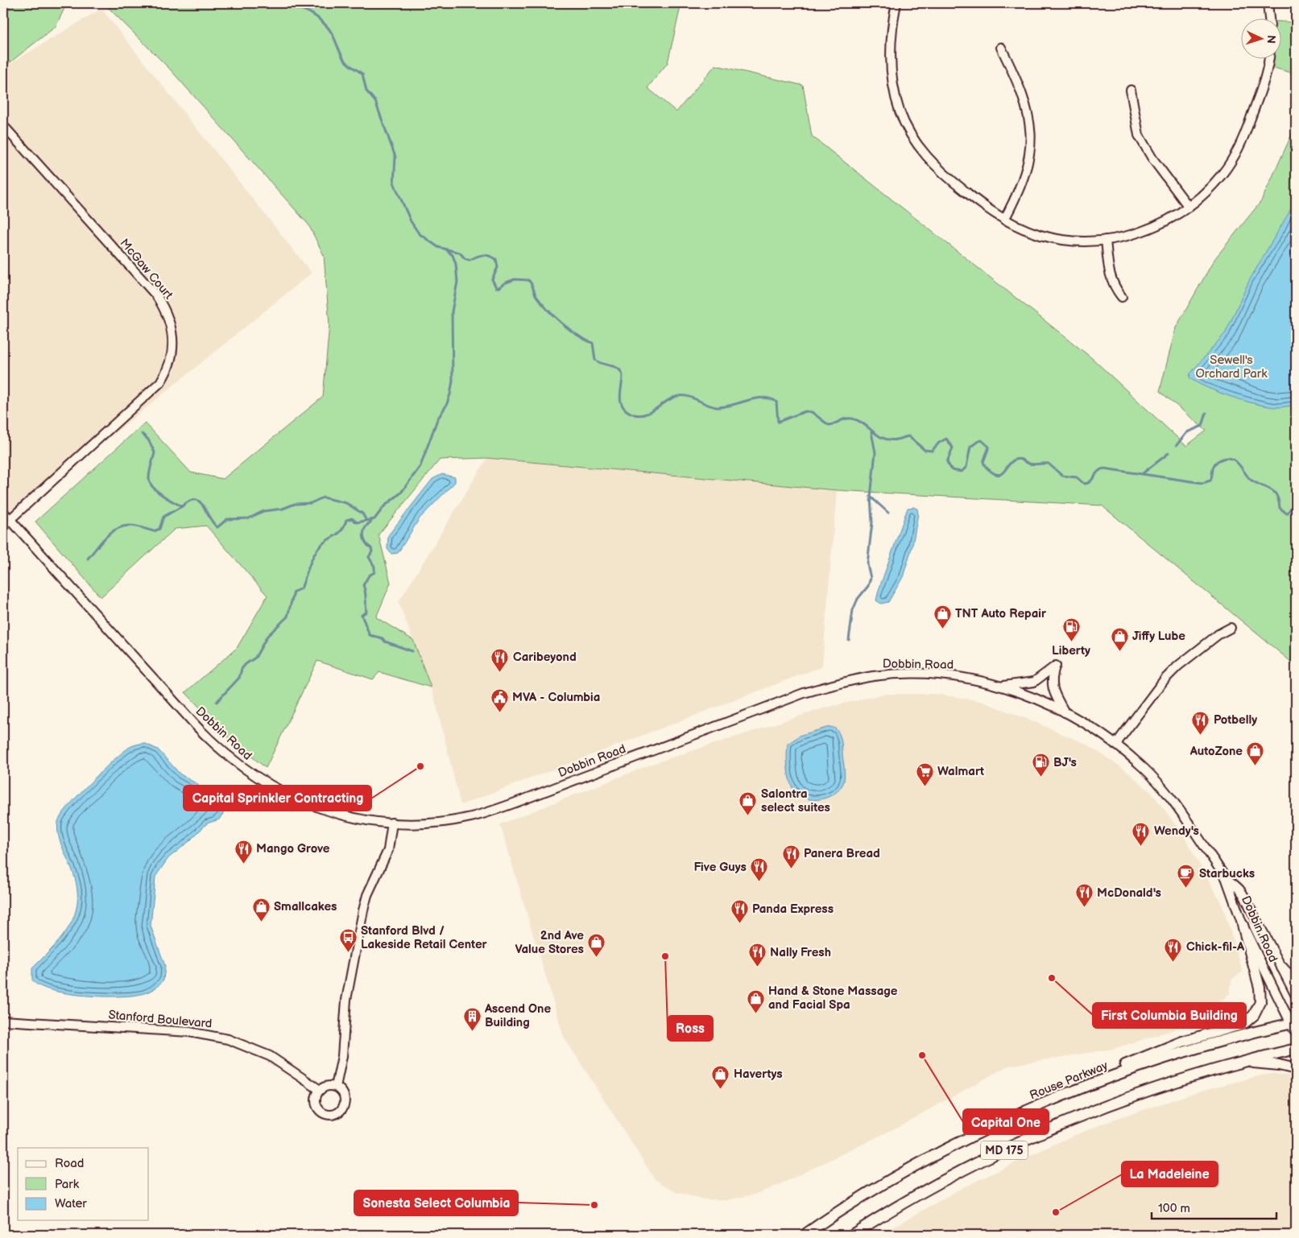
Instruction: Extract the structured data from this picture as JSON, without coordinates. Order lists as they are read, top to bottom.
{
  "streets": {
    "main road": ["Rouse Parkway", "MD 175"],
    "street": ["McGaw Court", "Dobbin Road", "Stanford Boulevard"]
  },
  "crossings": [
    ["McGaw Court", "Dobbin Road"],
    ["Dobbin Road", "Rouse Parkway"]
  ],
  "parks": ["Sewell's Orchard Park"],
  "places": {
    "shop": [
      "TNT Auto Repair",
      "Jiffy Lube",
      "AutoZone",
      "Salontra select suites",
      "Smallcakes",
      "2nd Ave Value Stores",
      "Hand & Stone Massage and Facial Spa",
      "Havertys"
    ],
    "fuel station": ["Liberty", "BJ's"],
    "restaurant": [
      "Caribeyond",
      "Potbelly",
      "Wendy's",
      "Mango Grove",
      "Panera Bread",
      "Five Guys",
      "McDonald's",
      "Panda Express",
      "Chick-fil-A",
      "Nally Fresh"
    ],
    "public building": ["MVA - Columbia"],
    "other": [
      "Capital Sprinkler Contracting",
      "Ross",
      "First Columbia Building",
      "Capital One",
      "Sonesta Select Columbia",
      "La Madeleine"
    ],
    "supermarket": ["Walmart"],
    "cafe": ["Starbucks"],
    "bus stop": ["Stanford Blvd / Lakeside Retail Center"],
    "building": ["Ascend One Building"]
  },
  "legend": ["Road", "Park", "Water"],
  "scale_bar": "100 m",
  "north": "right"
}
